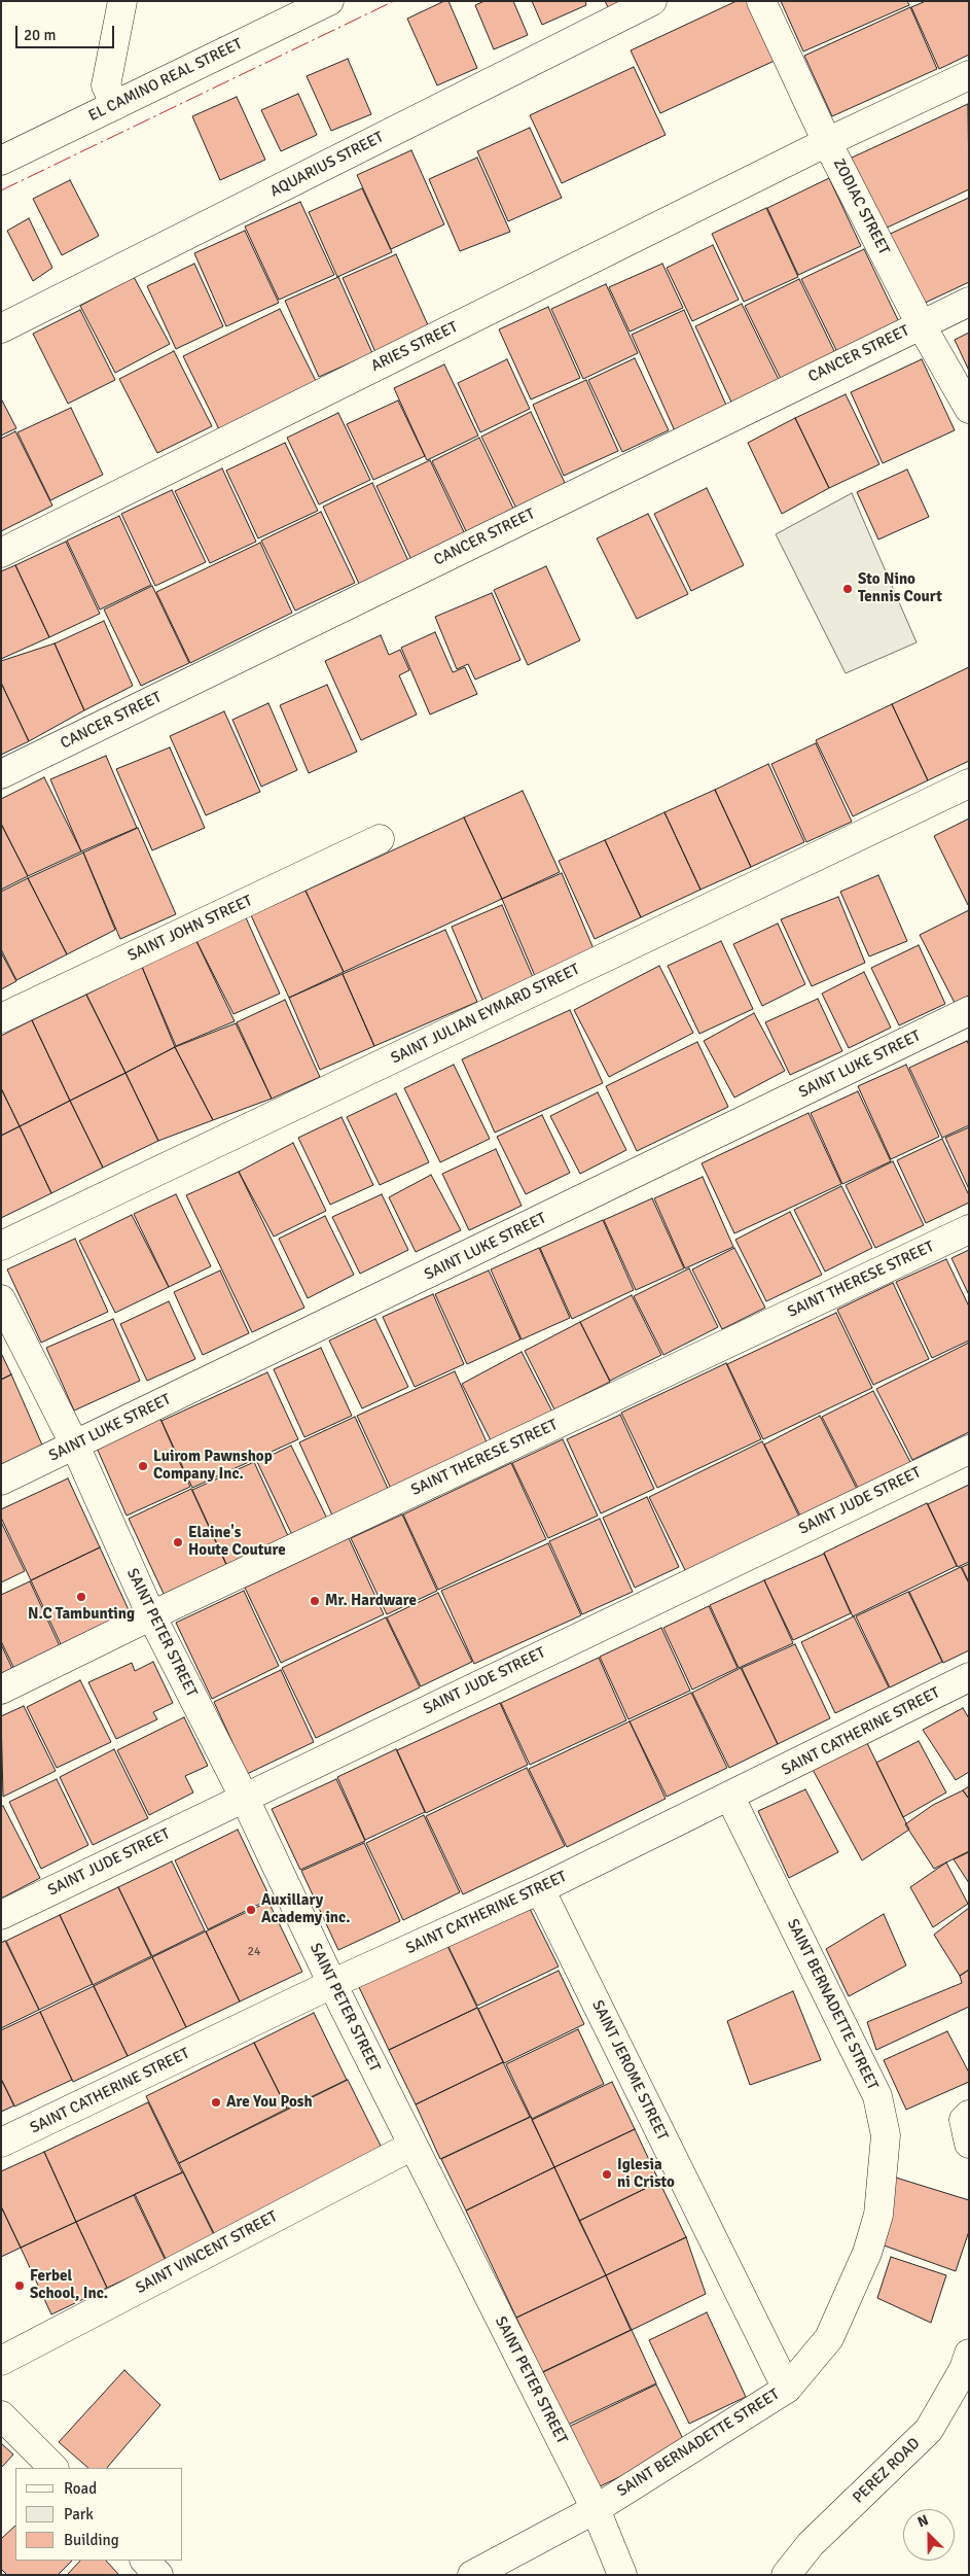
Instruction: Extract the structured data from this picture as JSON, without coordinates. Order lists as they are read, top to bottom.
{
  "streets": {
    "street": [
      "EL CAMINO REAL STREET",
      "AQUARIUS STREET",
      "ZODIAC STREET",
      "ARIES STREET",
      "CANCER STREET",
      "SAINT JOHN STREET",
      "SAINT JULIAN EYMARD STREET",
      "SAINT LUKE STREET",
      "SAINT THERESE STREET",
      "SAINT JUDE STREET",
      "SAINT PETER STREET",
      "SAINT CATHERINE STREET",
      "SAINT BERNADETTE STREET",
      "SAINT JEROME STREET",
      "SAINT VINCENT STREET",
      "PEREZ ROAD"
    ]
  },
  "crossings": [
    ["ZODIAC STREET", "ARIES STREET"],
    ["ZODIAC STREET", "CANCER STREET"],
    ["SAINT LUKE STREET", "SAINT PETER STREET"],
    ["SAINT THERESE STREET", "SAINT PETER STREET"],
    ["SAINT JUDE STREET", "SAINT PETER STREET"],
    ["SAINT PETER STREET", "SAINT CATHERINE STREET"],
    ["SAINT PETER STREET", "SAINT BERNADETTE STREET"],
    ["SAINT PETER STREET", "SAINT VINCENT STREET"],
    ["SAINT CATHERINE STREET", "SAINT BERNADETTE STREET"],
    ["SAINT CATHERINE STREET", "SAINT JEROME STREET"],
    ["SAINT BERNADETTE STREET", "SAINT JEROME STREET"]
  ],
  "places": [
    "Sto Nino Tennis Court",
    "Luirom Pawnshop Company Inc.",
    "Elaine's Houte Couture",
    "N.C Tambunting",
    "Mr. Hardware",
    "Auxillary Academy inc.",
    "Are You Posh",
    "Iglesia ni Cristo",
    "Ferbel School, Inc."
  ],
  "house_numbers": ["24"],
  "legend": ["Road", "Park", "Building"],
  "scale_bar": "20 m",
  "north": "top left"
}
